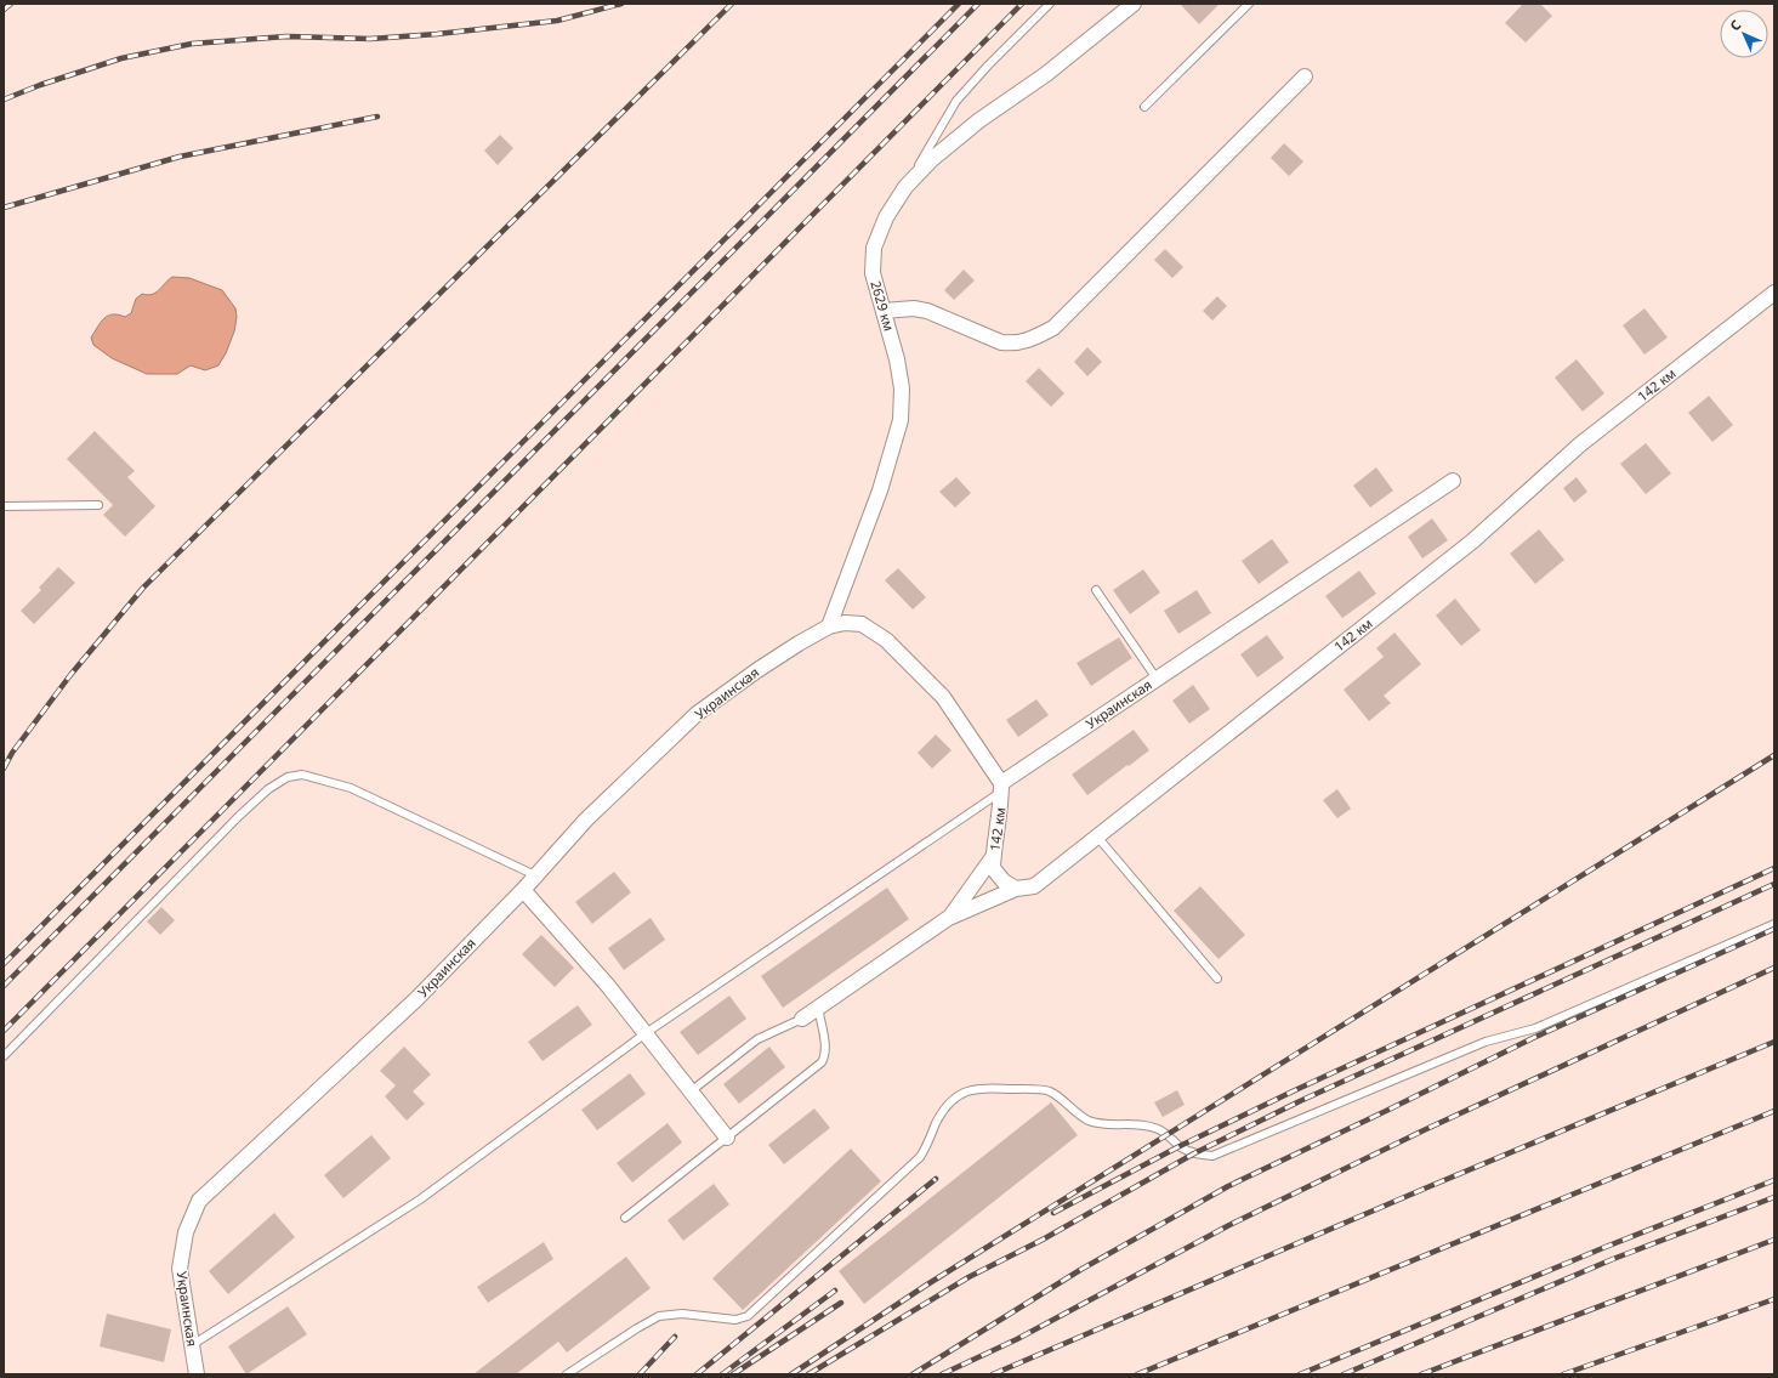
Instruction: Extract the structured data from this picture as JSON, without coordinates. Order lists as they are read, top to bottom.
{
  "streets": {
    "street": ["2629 км", "142 км", "Украинская"]
  },
  "crossings": [
    ["2629 км", "Украинская"],
    ["142 км", "Украинская"]
  ],
  "north": "top left"
}
